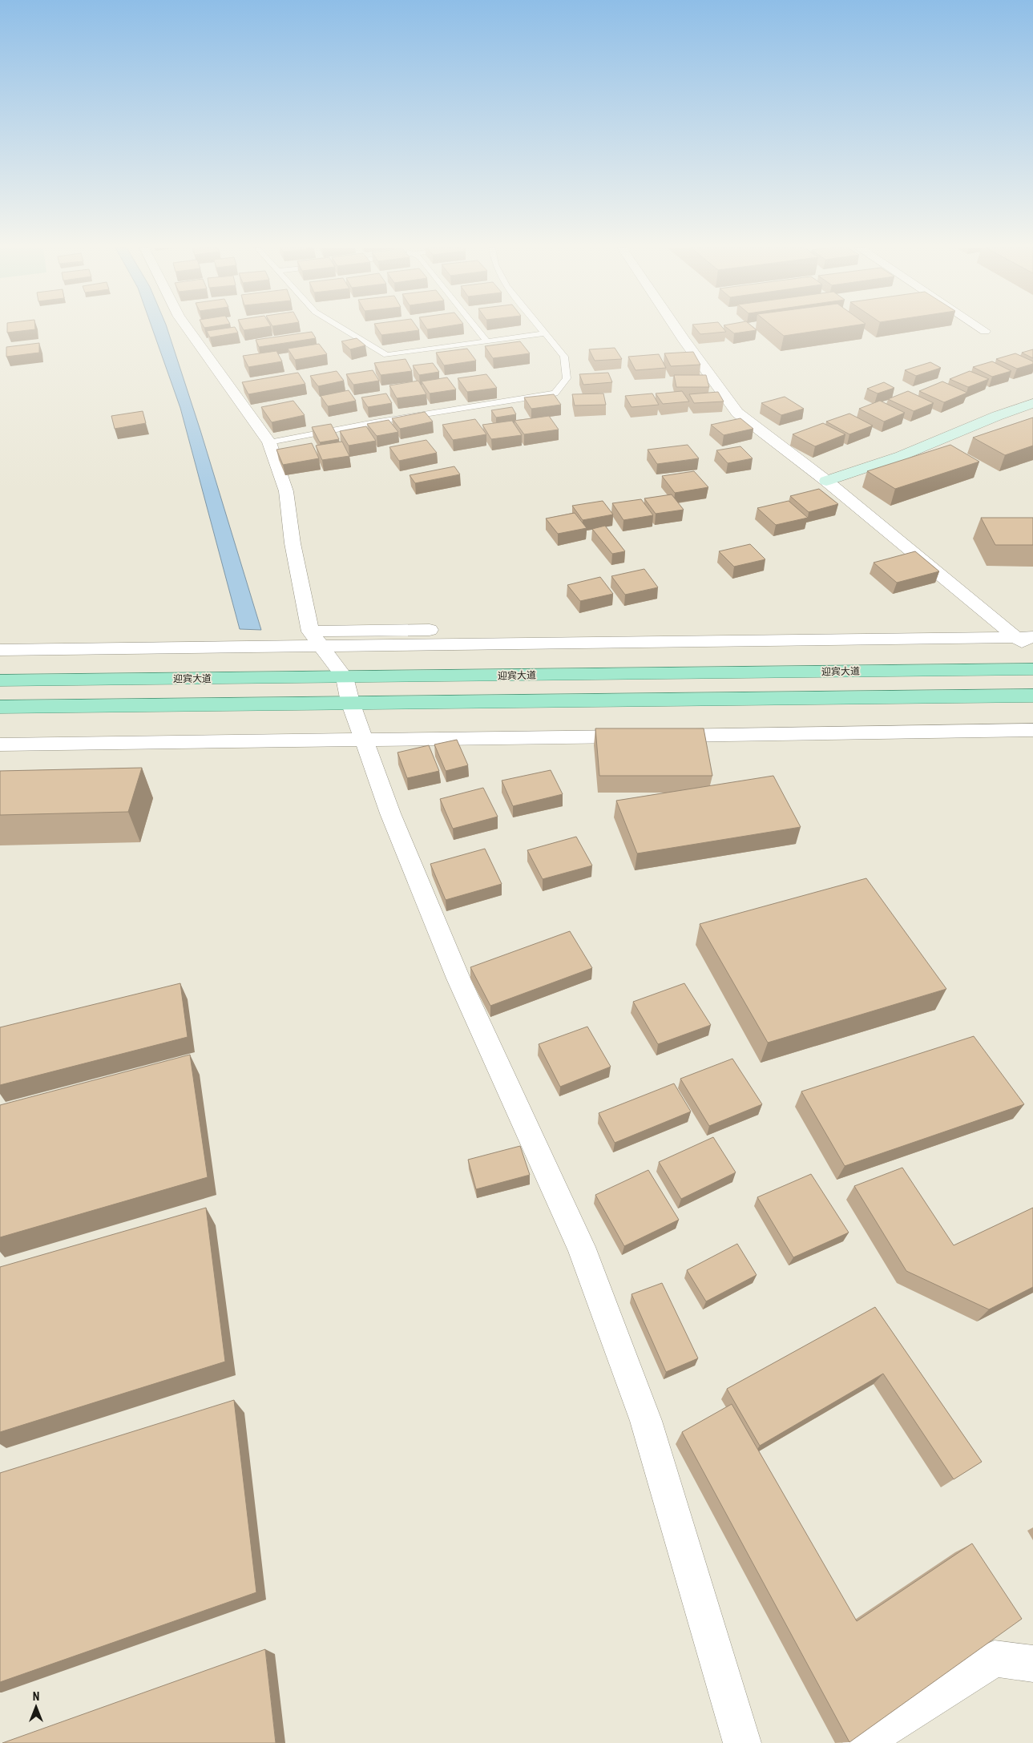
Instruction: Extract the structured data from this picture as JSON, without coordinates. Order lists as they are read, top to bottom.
{
  "streets": {
    "main road": ["迎宾大道"]
  },
  "north": "top"
}
